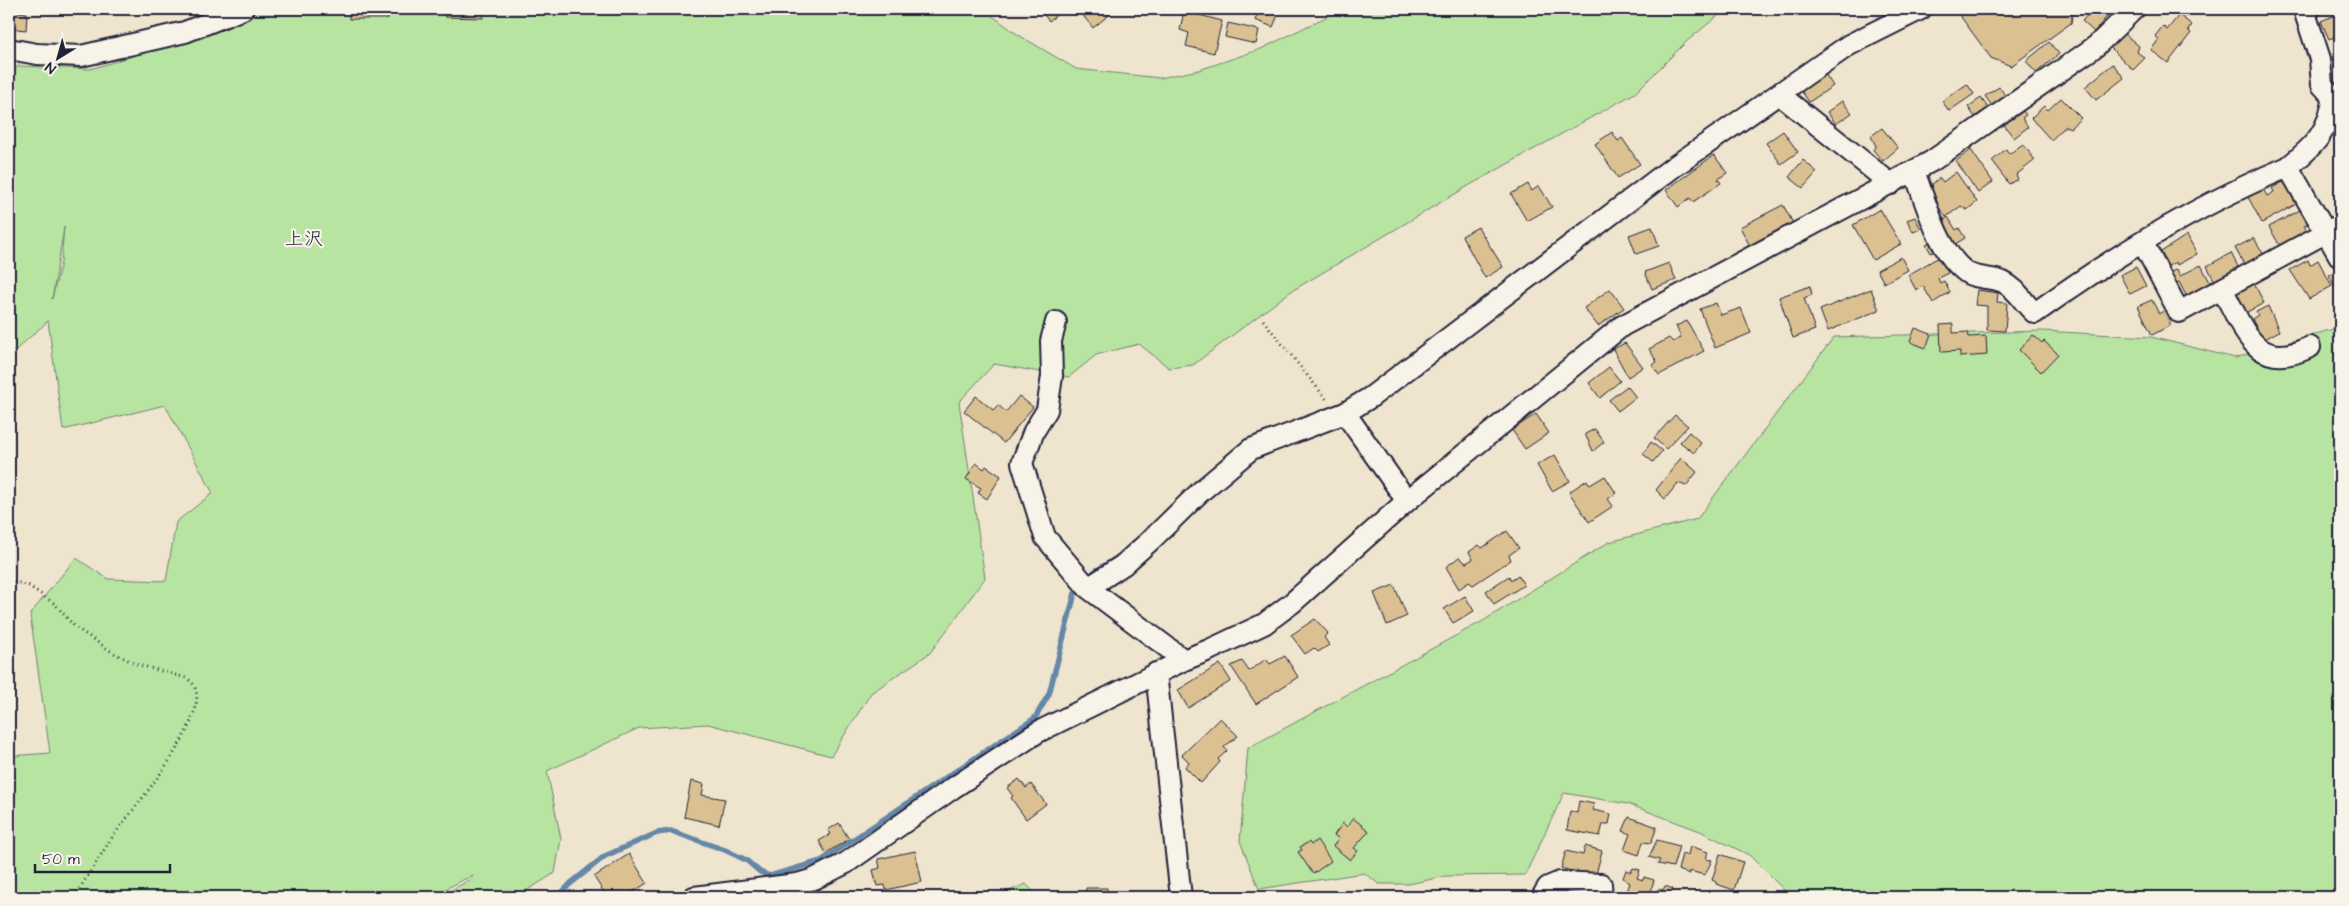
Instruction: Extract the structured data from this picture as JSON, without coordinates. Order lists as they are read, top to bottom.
{
  "districts": ["上沢"],
  "scale_bar": "50 m",
  "north": "bottom left"
}
